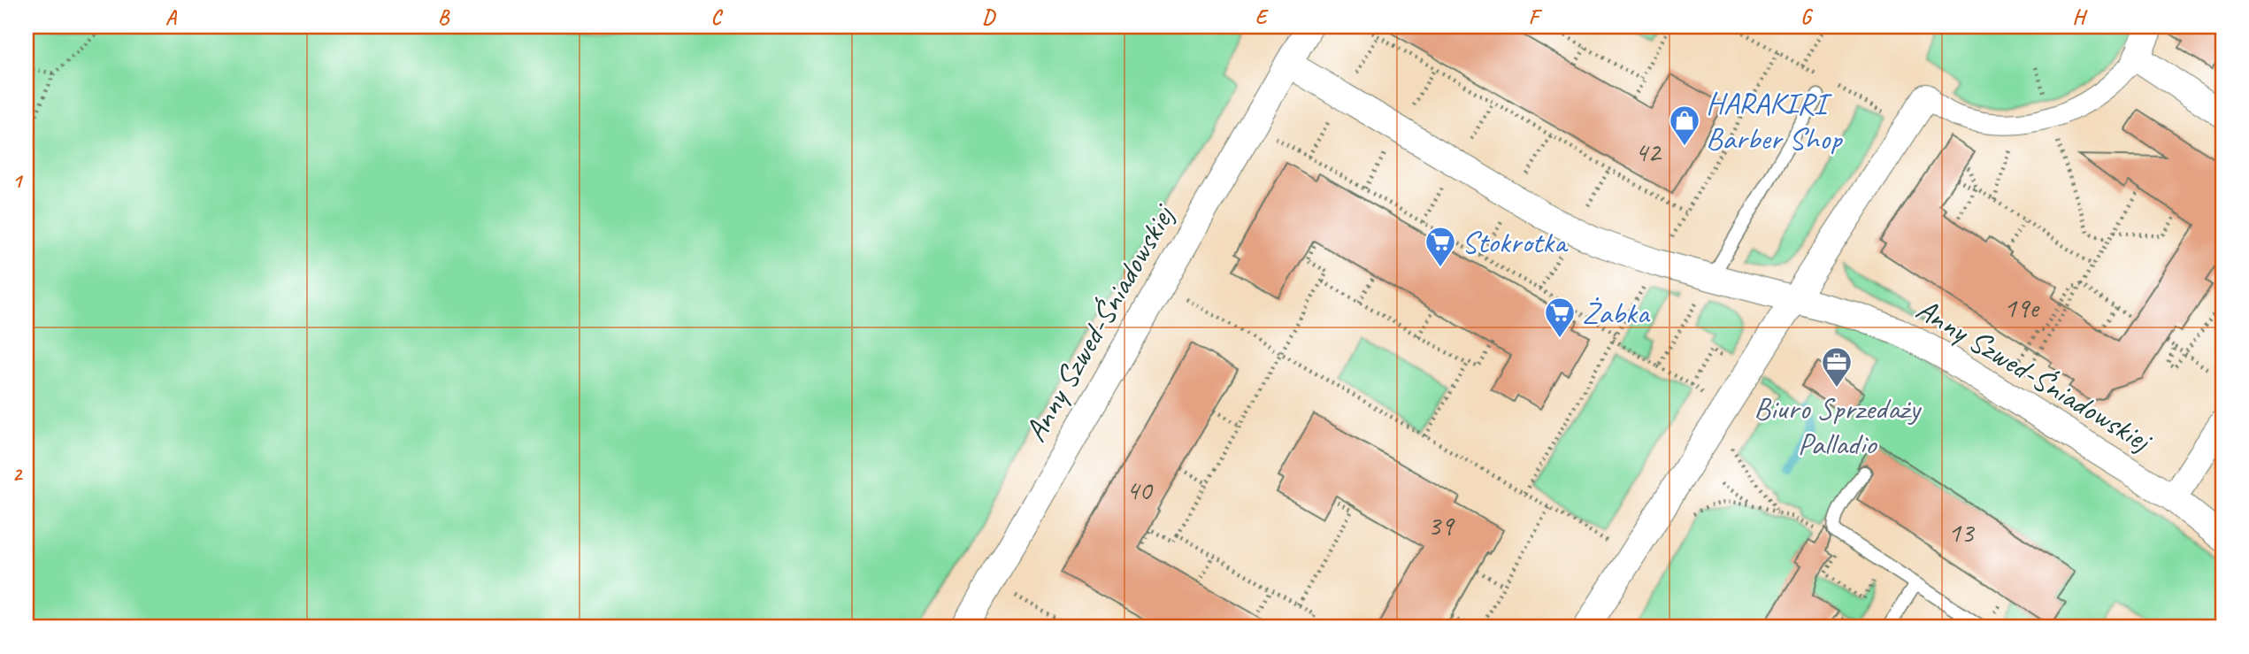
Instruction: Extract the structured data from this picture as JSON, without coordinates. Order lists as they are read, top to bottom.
{
  "streets": {
    "street": ["Anny Szwed-Śniadowskiej"]
  },
  "places": {
    "shop": ["HARAKIRI Barber Shop"],
    "supermarket": ["Stokrotka", "Żabka"],
    "office": ["Biuro Sprzedaży Palladio"]
  },
  "house_numbers": [
    "42",
    "19e",
    "40",
    "39",
    "13"
  ],
  "grid": {
    "columns": [
      "A",
      "B",
      "C",
      "D",
      "E",
      "F",
      "G",
      "H"
    ],
    "rows": ["1", "2"]
  }
}
